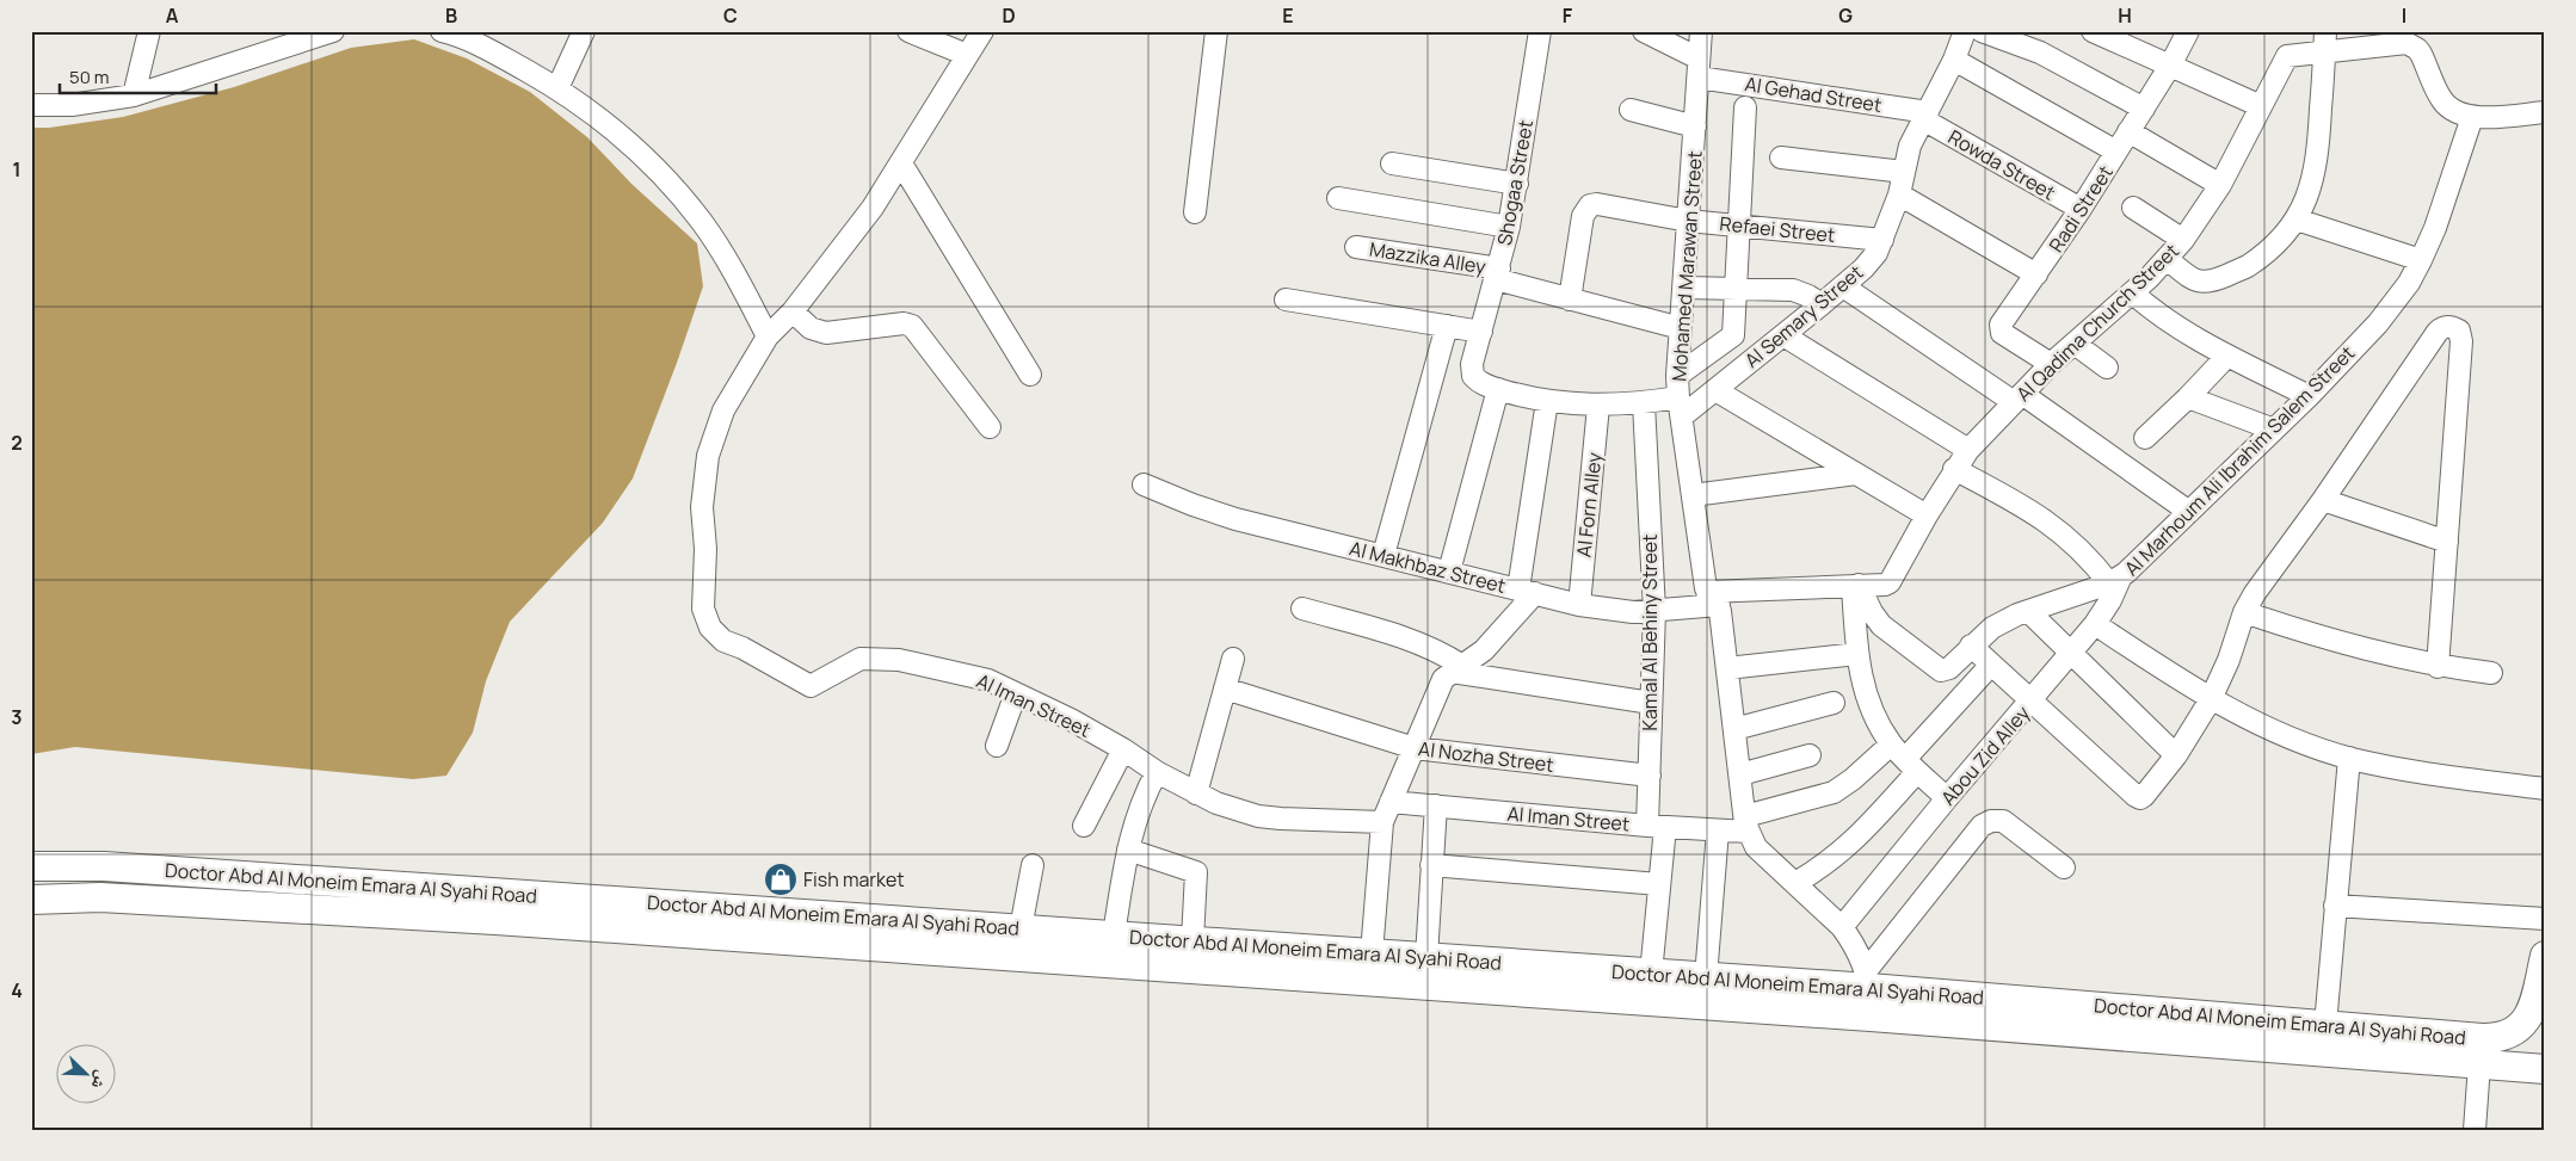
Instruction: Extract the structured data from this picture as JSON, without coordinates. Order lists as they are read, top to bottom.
{
  "streets": {
    "main road": ["Doctor Abd Al Moneim Emara Al Syahi Road"],
    "street": [
      "Al Gehad Street",
      "Rowda Street",
      "Shogaa Street",
      "Radi Street",
      "Refaei Street",
      "Mazzika Alley",
      "Mohamed Marawan Street",
      "Al Semary Street",
      "Al Qadima Church Street",
      "Al Marhoum Ali Ibrahim Salem Street",
      "Al Forn Alley",
      "Al Makhbaz Street",
      "Kamal Al Behiny Street",
      "Al Iman Street",
      "Abou Zid Alley",
      "Al Nozha Street"
    ]
  },
  "crossings": [
    ["Al Gehad Street", "Rowda Street"],
    ["Al Gehad Street", "Mohamed Marawan Street"],
    ["Al Gehad Street", "Al Semary Street"],
    ["Rowda Street", "Radi Street"],
    ["Rowda Street", "Al Semary Street"],
    ["Shogaa Street", "Mazzika Alley"],
    ["Shogaa Street", "Mohamed Marawan Street"],
    ["Shogaa Street", "Al Semary Street"],
    ["Shogaa Street", "Al Forn Alley"],
    ["Shogaa Street", "Kamal Al Behiny Street"],
    ["Radi Street", "Al Qadima Church Street"],
    ["Refaei Street", "Mazzika Alley"],
    ["Refaei Street", "Mohamed Marawan Street"],
    ["Refaei Street", "Al Semary Street"],
    ["Mazzika Alley", "Mohamed Marawan Street"],
    ["Mohamed Marawan Street", "Al Semary Street"],
    ["Mohamed Marawan Street", "Al Qadima Church Street"],
    ["Mohamed Marawan Street", "Al Makhbaz Street"],
    ["Mohamed Marawan Street", "Al Iman Street"],
    ["Mohamed Marawan Street", "Abou Zid Alley"],
    ["Mohamed Marawan Street", "Doctor Abd Al Moneim Emara Al Syahi Road"],
    ["Al Qadima Church Street", "Al Marhoum Ali Ibrahim Salem Street"],
    ["Al Qadima Church Street", "Al Makhbaz Street"],
    ["Al Marhoum Ali Ibrahim Salem Street", "Abou Zid Alley"],
    ["Al Forn Alley", "Al Makhbaz Street"],
    ["Al Makhbaz Street", "Kamal Al Behiny Street"],
    ["Kamal Al Behiny Street", "Al Iman Street"],
    ["Kamal Al Behiny Street", "Al Nozha Street"],
    ["Kamal Al Behiny Street", "Doctor Abd Al Moneim Emara Al Syahi Road"]
  ],
  "places": {
    "shop": ["Fish market"]
  },
  "scale_bar": "50 m",
  "north": "bottom right",
  "grid": {
    "columns": [
      "A",
      "B",
      "C",
      "D",
      "E",
      "F",
      "G",
      "H",
      "I"
    ],
    "rows": [
      "1",
      "2",
      "3",
      "4"
    ]
  }
}
